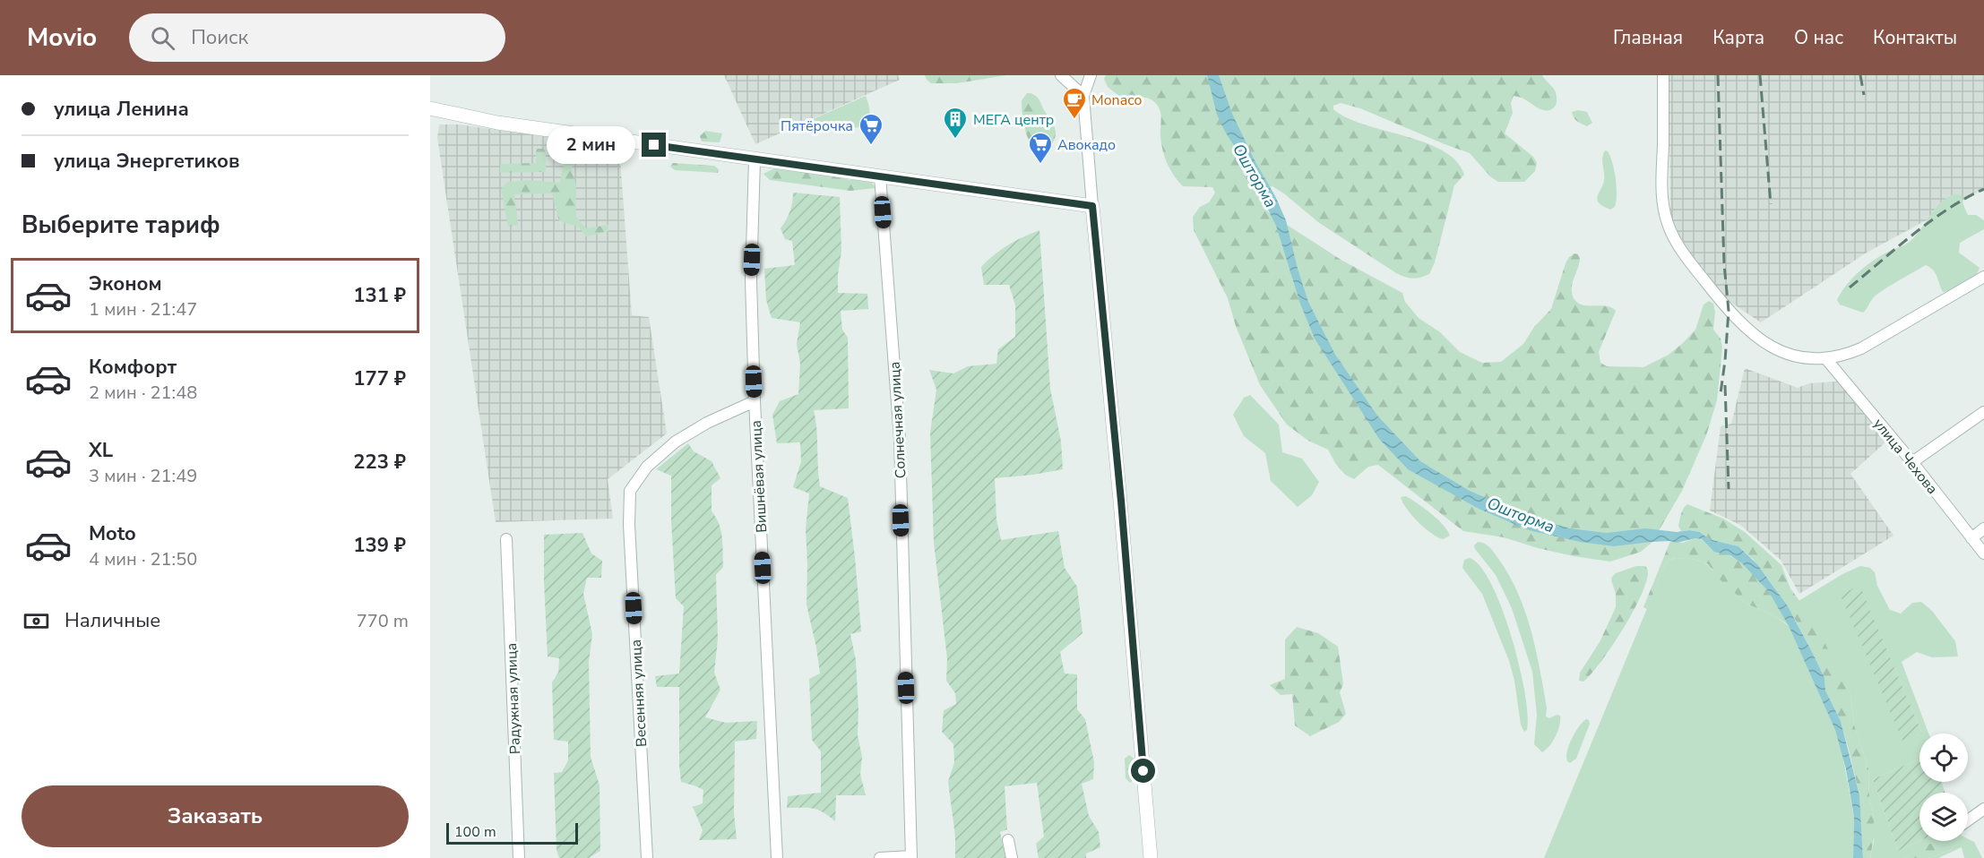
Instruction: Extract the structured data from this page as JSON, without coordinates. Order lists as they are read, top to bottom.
{
  "streets": {
    "street": [
      "Солнечная улица",
      "улица Чехова",
      "Вишнёвая улица",
      "Весенняя улица",
      "Радужная улица"
    ]
  },
  "crossings": [
    ["Вишнёвая улица", "Весенняя улица"]
  ],
  "water": ["Ошторма"],
  "places": {
    "cafe": ["Monaco"],
    "building": ["МЕГА центр"],
    "supermarket": ["Пятёрочка", "Авокадо"]
  },
  "scale_bar": "100 m",
  "page": {
    "header": "Movio",
    "search": "Поиск",
    "nav": [
      "Главная",
      "Карта",
      "О нас",
      "Контакты"
    ],
    "banner": ["улица Ленина", "улица Энергетиков"],
    "bubble": "2 мин",
    "heading": "Выберите тариф",
    "list": [
      {
        "name": "Эконом",
        "note": "1 мин · 21:47",
        "value": "131 ₽"
      },
      {
        "name": "Комфорт",
        "note": "2 мин · 21:48",
        "value": "177 ₽"
      },
      {
        "name": "XL",
        "note": "3 мин · 21:49",
        "value": "223 ₽"
      },
      {
        "name": "Moto",
        "note": "4 мин · 21:50",
        "value": "139 ₽"
      }
    ],
    "pay": ["Наличные", "770 m"],
    "buttons": "Заказать",
    "scale": "100 m"
  }
}
